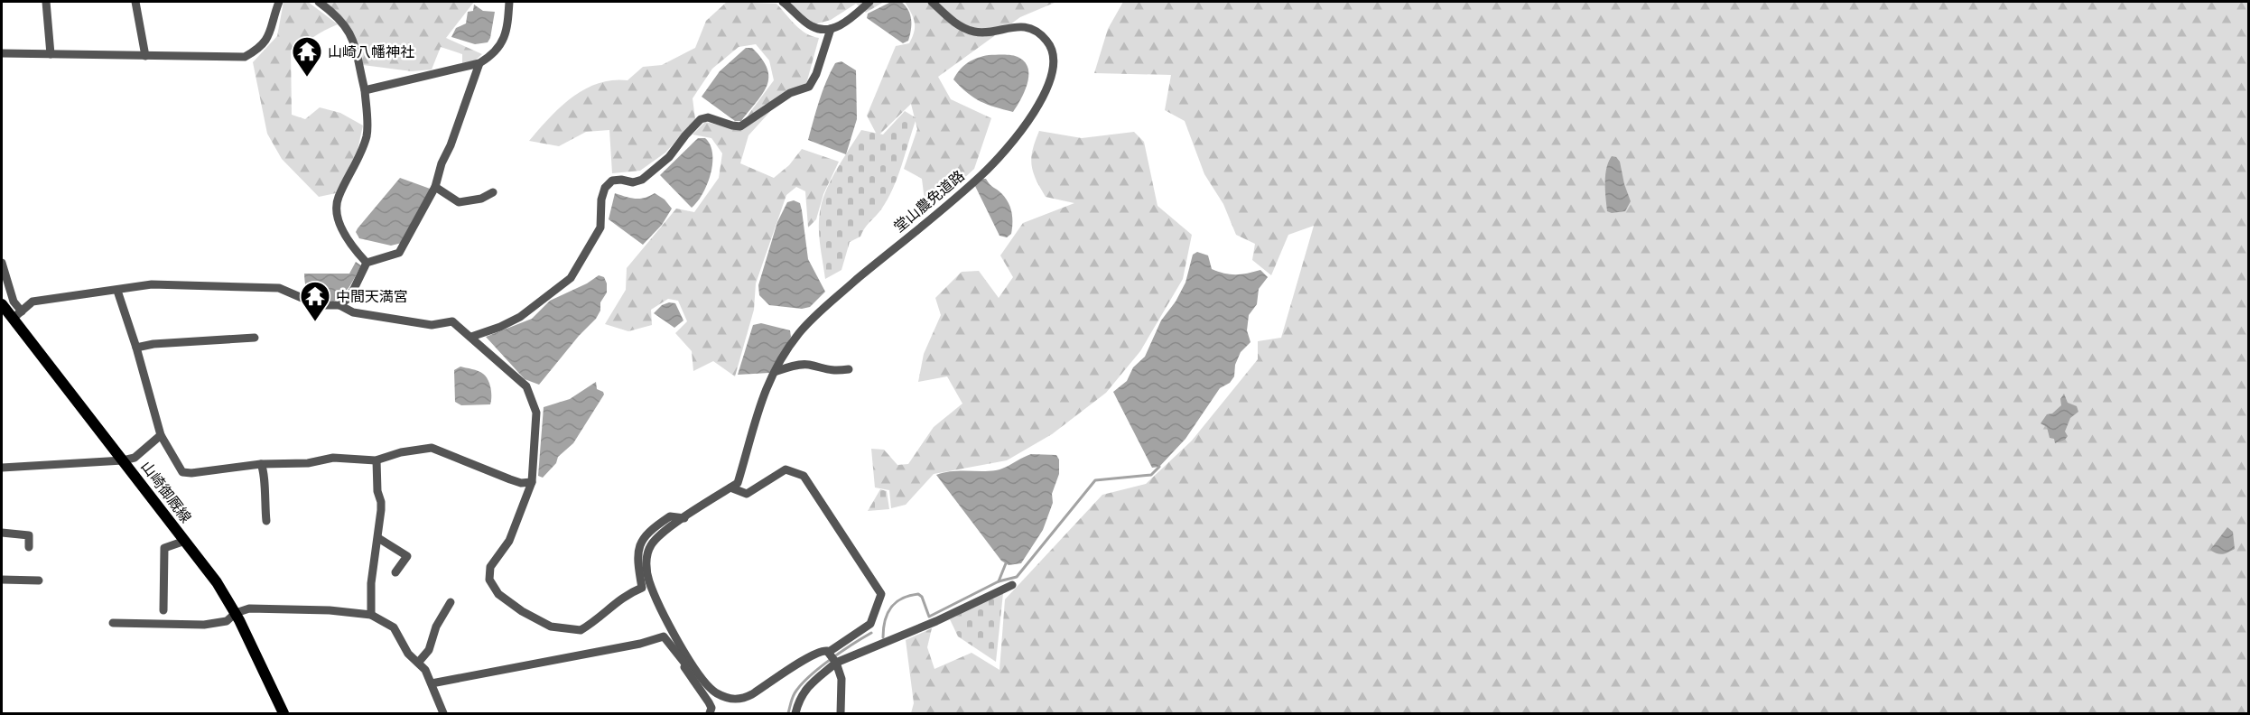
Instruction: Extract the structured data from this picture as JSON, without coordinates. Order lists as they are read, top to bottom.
{
  "streets": {
    "main road": ["山崎御厩線"],
    "street": ["堂山農免道路"]
  },
  "places": {
    "temple": ["山崎八幡神社", "中間天満宮"]
  }
}
